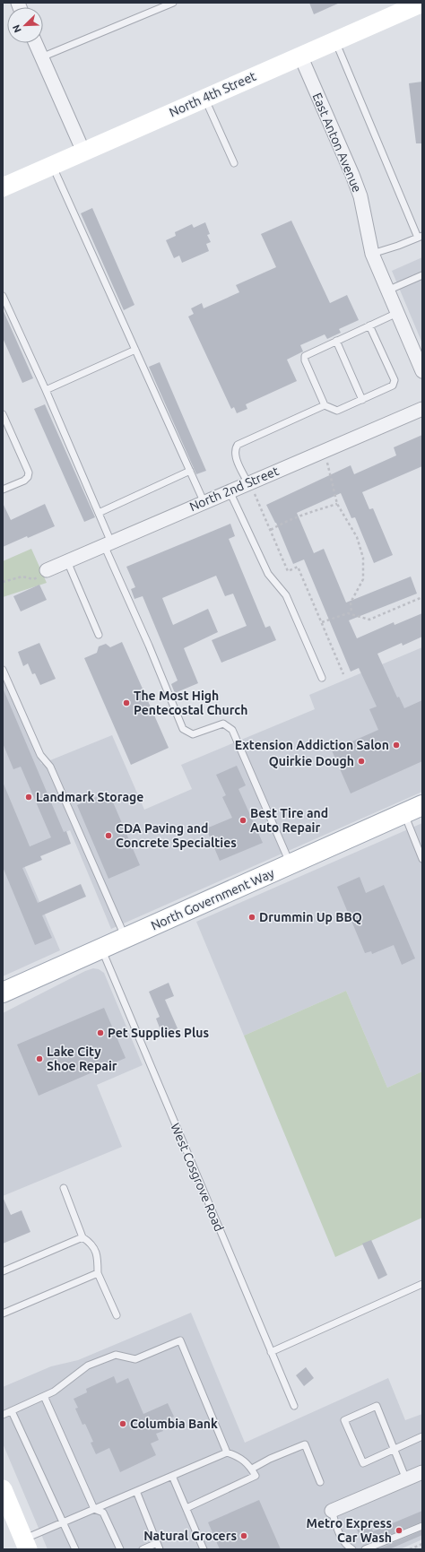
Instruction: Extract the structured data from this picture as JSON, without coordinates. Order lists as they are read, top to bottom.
{
  "streets": {
    "main road": ["North 4th Street", "North Government Way"],
    "street": ["East Anton Avenue", "North 2nd Street"],
    "lane": ["West Cosgrove Road"]
  },
  "crossings": [
    ["North 4th Street", "East Anton Avenue"],
    ["North Government Way", "West Cosgrove Road"]
  ],
  "places": [
    "The Most High Pentecostal Church",
    "Extension Addiction Salon",
    "Quirkie Dough",
    "Landmark Storage",
    "Best Tire and Auto Repair",
    "CDA Paving and Concrete Specialties",
    "Drummin Up BBQ",
    "Pet Supplies Plus",
    "Lake City Shoe Repair",
    "Columbia Bank",
    "Metro Express Car Wash",
    "Natural Grocers"
  ],
  "north": "bottom left"
}
